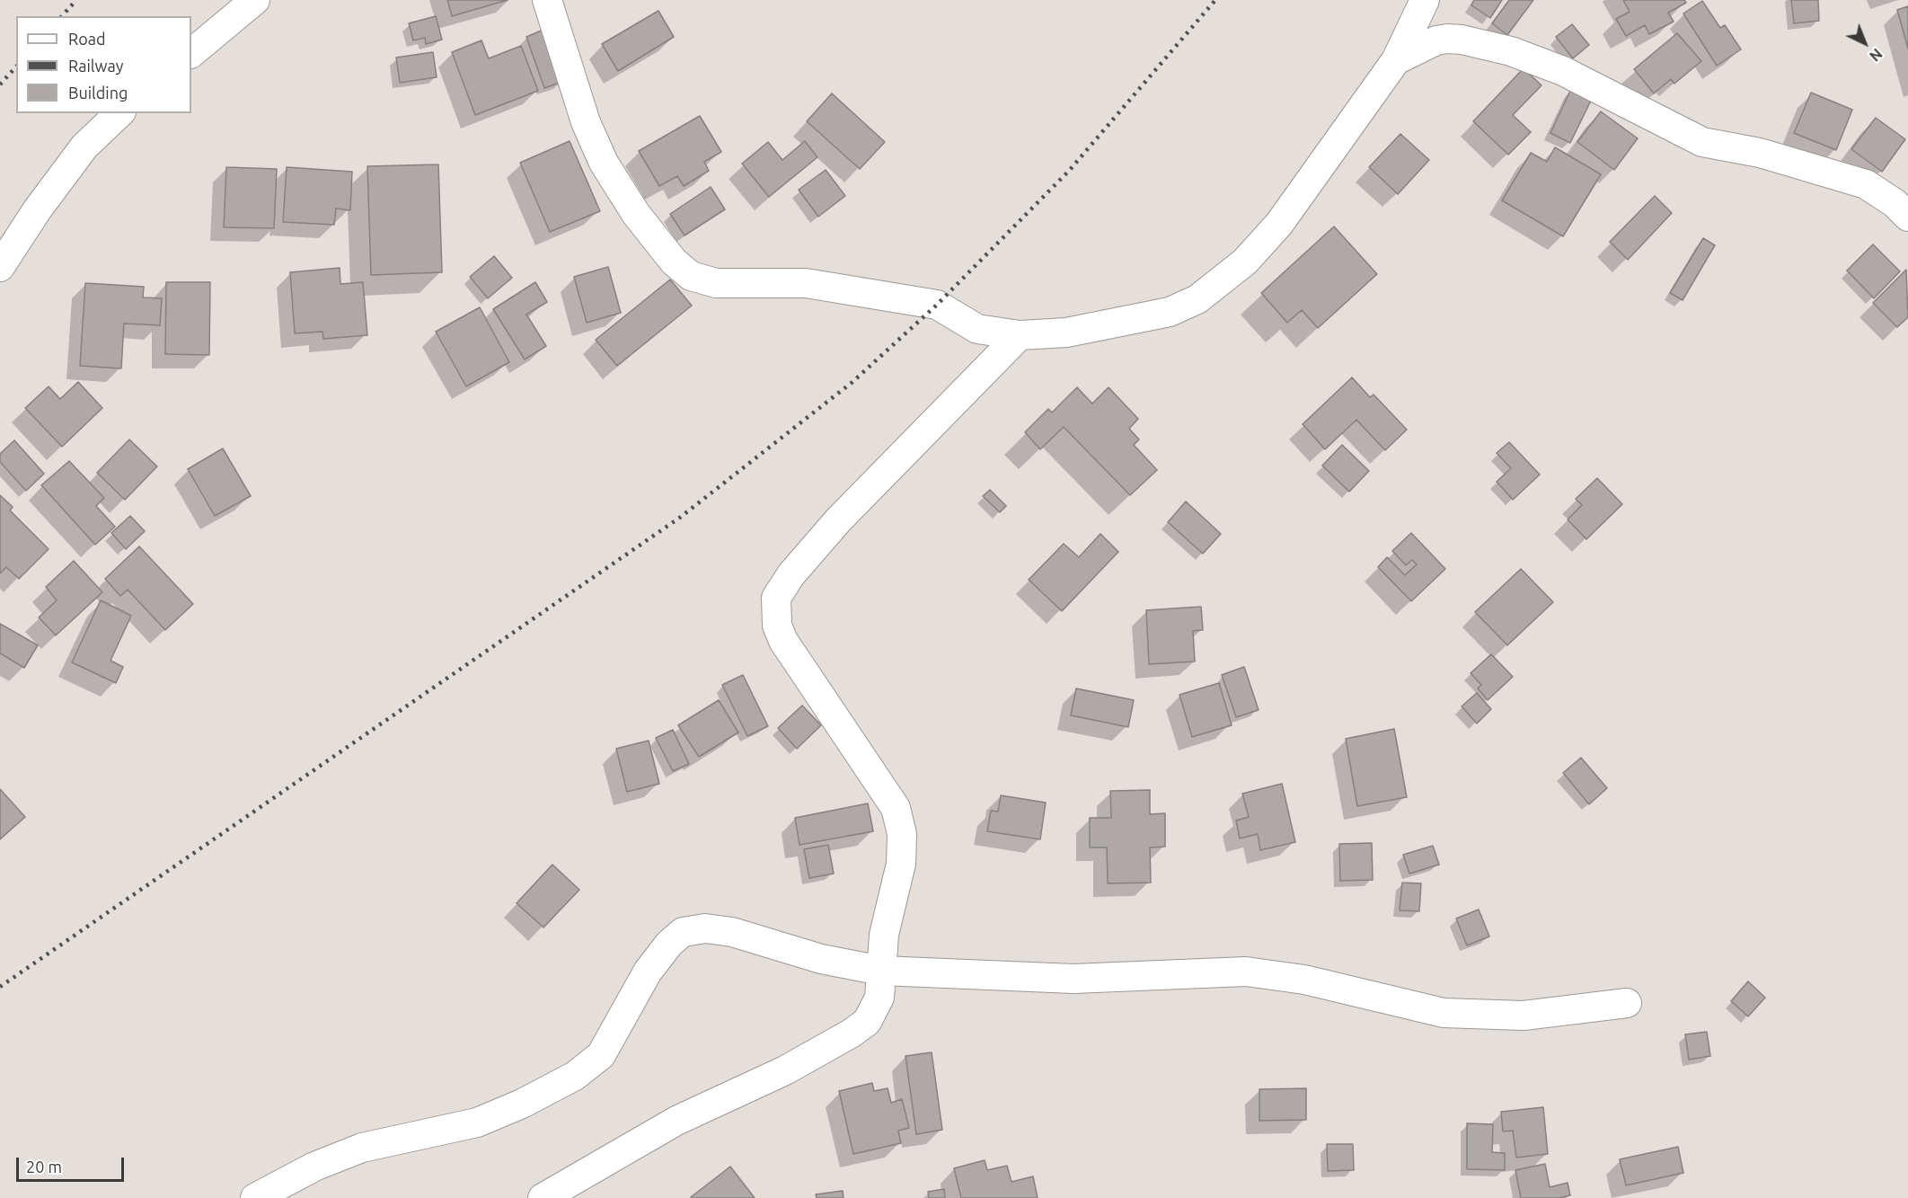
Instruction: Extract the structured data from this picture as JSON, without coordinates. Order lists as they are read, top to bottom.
{
  "legend": ["Road", "Railway", "Building"],
  "scale_bar": "20 m",
  "north": "bottom right"
}
